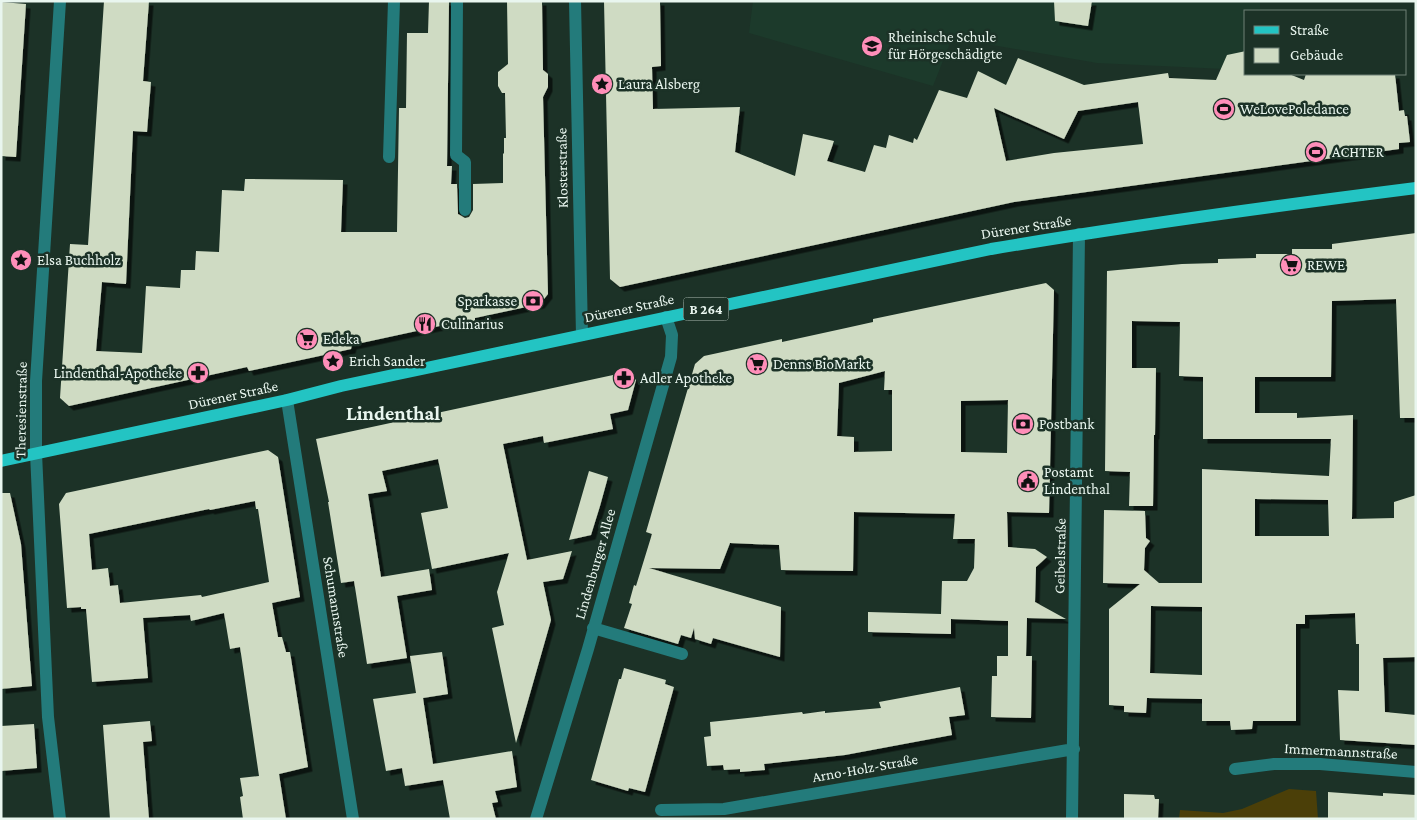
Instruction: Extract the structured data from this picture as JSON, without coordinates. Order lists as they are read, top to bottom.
{
  "streets": {
    "main road": ["Dürener Straße", "B 264"],
    "street": [
      "Klosterstraße",
      "Theresienstraße",
      "Geibelstraße",
      "Lindenburger Allee",
      "Schumannstraße",
      "Immermannstraße",
      "Arno-Holz-Straße"
    ]
  },
  "crossings": [
    ["Klosterstraße", "Dürener Straße"],
    ["Dürener Straße", "Theresienstraße"],
    ["Dürener Straße", "Geibelstraße"],
    ["Dürener Straße", "Lindenburger Allee"],
    ["Dürener Straße", "Schumannstraße"],
    ["Geibelstraße", "Arno-Holz-Straße"]
  ],
  "districts": ["Lindenthal"],
  "places": {
    "school or university": ["Rheinische Schule für Hörgeschädigte"],
    "place": ["Laura Alsberg", "Elsa Buchholz", "Erich Sander"],
    "sports": ["WeLovePoledance", "ACHTER"],
    "supermarket": ["REWE", "Edeka", "Denns BioMarkt"],
    "bank": ["Sparkasse", "Postbank"],
    "restaurant": ["Culinarius"],
    "pharmacy": ["Lindenthal-Apotheke", "Adler Apotheke"],
    "public building": ["Postamt Lindenthal"]
  },
  "legend": ["Straße", "Gebäude"]
}
